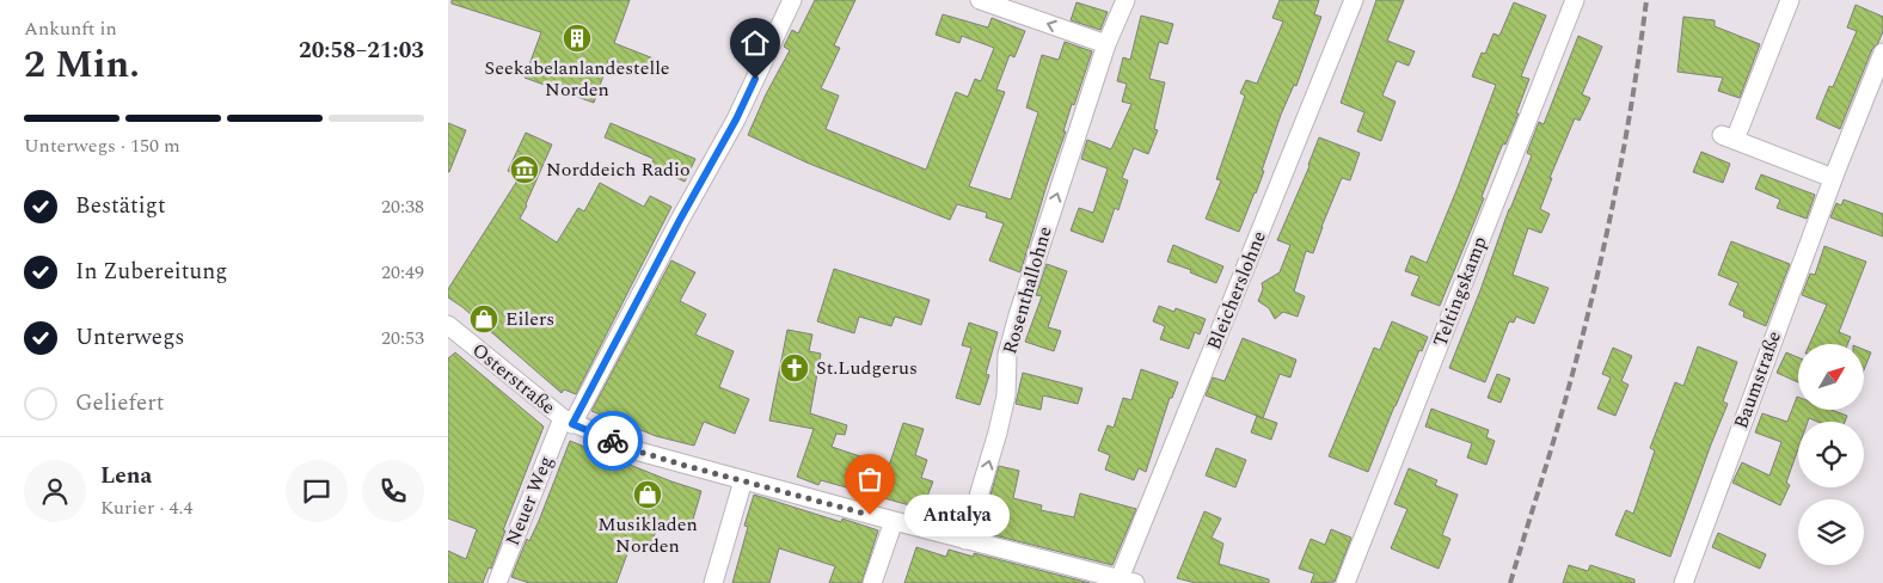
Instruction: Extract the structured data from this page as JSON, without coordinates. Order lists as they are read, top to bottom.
{
  "streets": {
    "street": [
      "Rosenthallohne",
      "Bleicherslohne",
      "Teltingskamp",
      "Osterstraße",
      "Baumstraße",
      "Neuer Weg"
    ]
  },
  "crossings": [
    ["Rosenthallohne", "Osterstraße"],
    ["Bleicherslohne", "Osterstraße"],
    ["Osterstraße", "Neuer Weg"]
  ],
  "one_way": ["Rosenthallohne"],
  "places": {
    "building": ["Seekabelanlandestelle Norden"],
    "museum": ["Norddeich Radio"],
    "shop": ["Eilers", "Musikladen Norden"],
    "church": ["St.Ludgerus"],
    "other": ["Antalya"]
  },
  "north": "top right",
  "page": {
    "heading": ["2 Min.", "Ankunft in", "20:58–21:03"],
    "panel": ["Lena", "Kurier · 4.4"],
    "bar": "Unterwegs · 150 m",
    "list": [
      ["Bestätigt", "20:38"],
      ["In Zubereitung", "20:49"],
      ["Unterwegs", "20:53"],
      "Geliefert"
    ],
    "bubble": "Antalya"
  }
}
